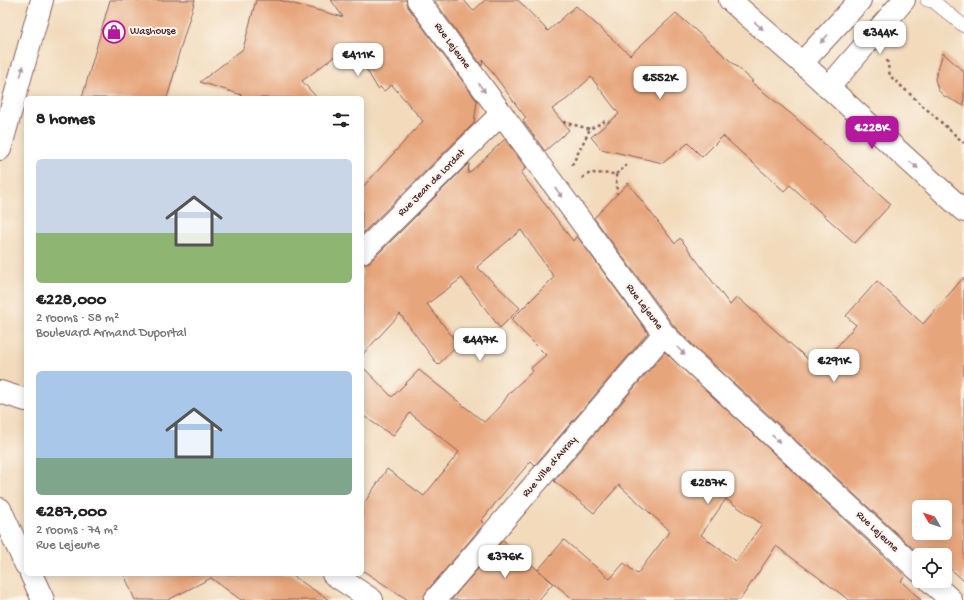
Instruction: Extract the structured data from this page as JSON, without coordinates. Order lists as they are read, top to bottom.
{
  "streets": {
    "street": ["Rue Lejeune", "Rue Jean de Lordat", "Rue Ville d'Avray"]
  },
  "crossings": [
    ["Rue Lejeune", "Rue Jean de Lordat"],
    ["Rue Lejeune", "Rue Ville d'Avray"]
  ],
  "one_way": ["Rue Lejeune"],
  "places": {
    "shop": ["Washouse"]
  },
  "north": "top left",
  "page": {
    "price": [
      "€344K",
      "€411K",
      "€552K",
      "€228K",
      "€447K",
      "€291K",
      "€287K",
      "€376K"
    ],
    "heading": "8 homes",
    "list": [
      {
        "name": "€228,000",
        "note": "2 rooms · 58 m² · Boulevard Armand Duportal"
      },
      {
        "name": "€287,000",
        "note": "2 rooms · 74 m² · Rue Lejeune"
      }
    ]
  }
}
